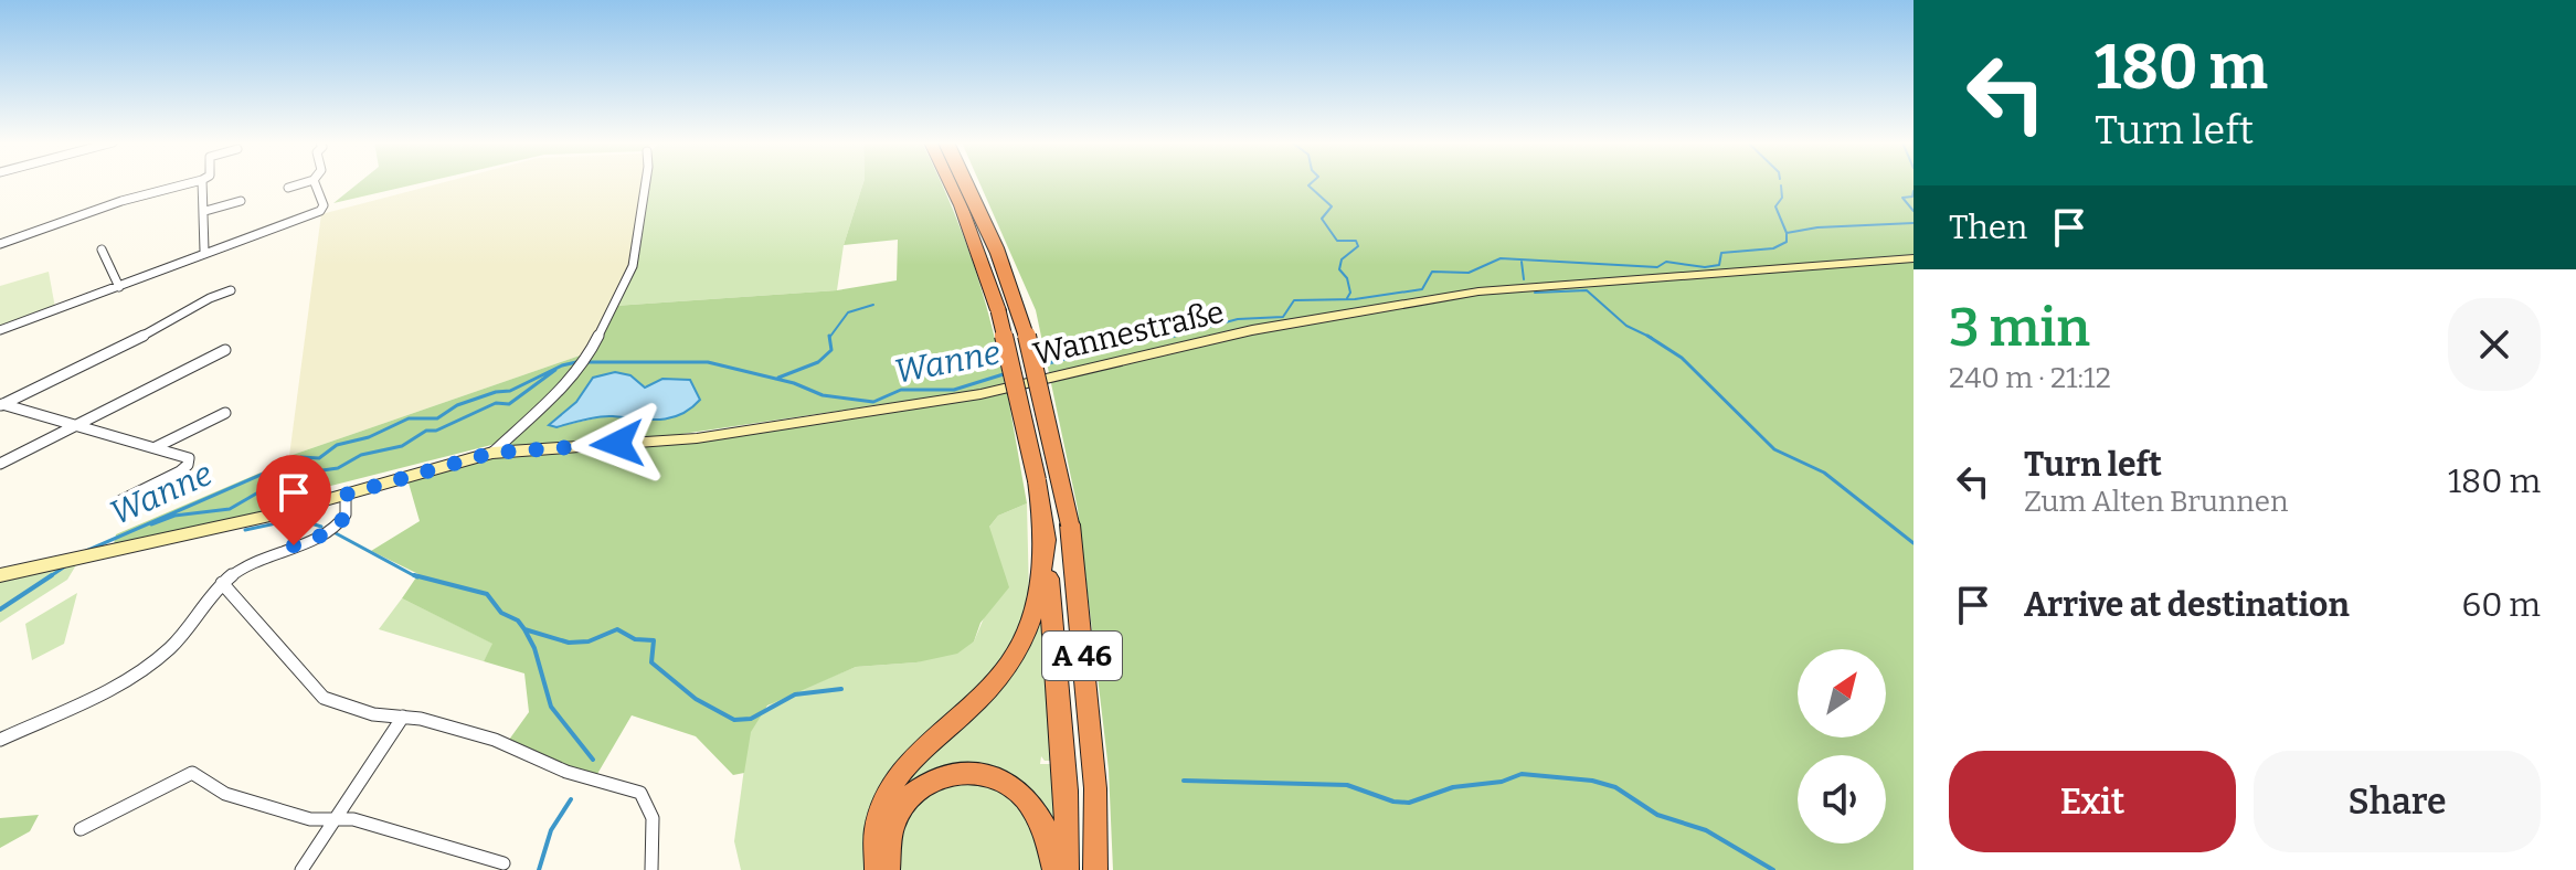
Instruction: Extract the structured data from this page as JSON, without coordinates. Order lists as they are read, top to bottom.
{
  "streets": {
    "highway": ["A 46"],
    "street": ["Wannestraße"]
  },
  "water": ["Wanne"],
  "north": "top right",
  "page": {
    "turn": ["180 m", "Turn left"],
    "then": "Then",
    "heading": ["3 min", "240 m · 21:12"],
    "list": [
      {
        "name": "Turn left",
        "note": "Zum Alten Brunnen",
        "value": "180 m"
      },
      {
        "name": "Arrive at destination",
        "value": "60 m"
      }
    ],
    "buttons": ["Exit", "Share"]
  }
}
